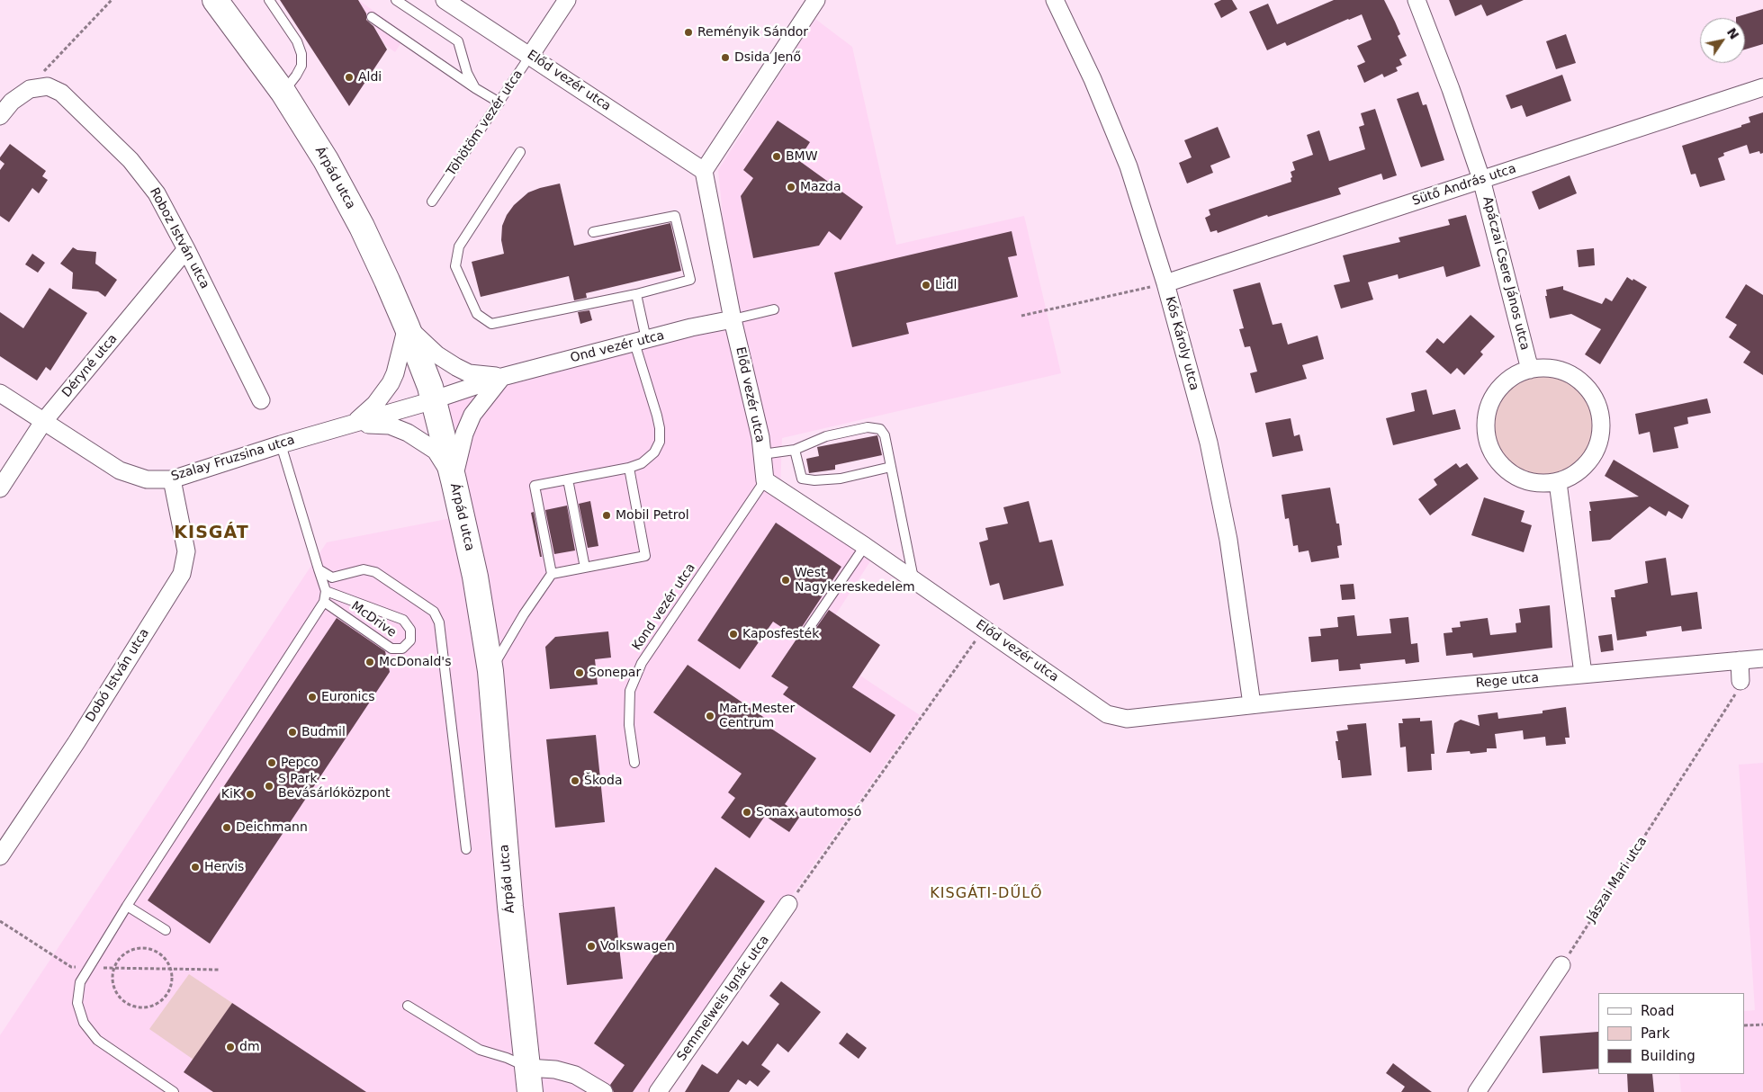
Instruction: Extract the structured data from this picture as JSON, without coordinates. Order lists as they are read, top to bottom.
{
  "streets": {
    "main road": ["Árpád utca"],
    "street": [
      "Előd vezér utca",
      "Töhötöm vezér utca",
      "Sütő András utca",
      "Roboz István utca",
      "Apáczai Csere János utca",
      "Kós Károly utca",
      "Ond vezér utca",
      "Déryné utca",
      "Szalay Fruzsina utca",
      "Dobó István utca",
      "Rege utca",
      "Semmelweis Ignác utca"
    ],
    "lane": ["Kond vezér utca", "McDrive"],
    "path": ["Jászai Mari utca"]
  },
  "crossings": [
    ["Előd vezér utca", "Töhötöm vezér utca"],
    ["Előd vezér utca", "Kós Károly utca"],
    ["Előd vezér utca", "Ond vezér utca"],
    ["Előd vezér utca", "Kond vezér utca"],
    ["Előd vezér utca", "Rege utca"],
    ["Árpád utca", "Ond vezér utca"],
    ["Árpád utca", "Szalay Fruzsina utca"],
    ["Sütő András utca", "Apáczai Csere János utca"],
    ["Sütő András utca", "Kós Károly utca"],
    ["Roboz István utca", "Déryné utca"],
    ["Kós Károly utca", "Rege utca"],
    ["Ond vezér utca", "Szalay Fruzsina utca"],
    ["Déryné utca", "Szalay Fruzsina utca"],
    ["Szalay Fruzsina utca", "Dobó István utca"]
  ],
  "districts": ["KISGÁT", "KISGÁTI-DŰLŐ"],
  "places": [
    "Reményik Sándor",
    "Dsida Jenő",
    "Aldi",
    "BMW",
    "Mazda",
    "Lidl",
    "Mobil Petrol",
    "West Nagykereskedelem",
    "Kaposfesték",
    "McDonald's",
    "Sonepar",
    "Euronics",
    "Mart Mester Centrum",
    "Budmil",
    "Pepco",
    "Škoda",
    "S Park - Bevásárlóközpont",
    "KiK",
    "Sonax automosó",
    "Deichmann",
    "Hervis",
    "Volkswagen",
    "dm"
  ],
  "legend": ["Road", "Park", "Building"],
  "north": "top right"
}
